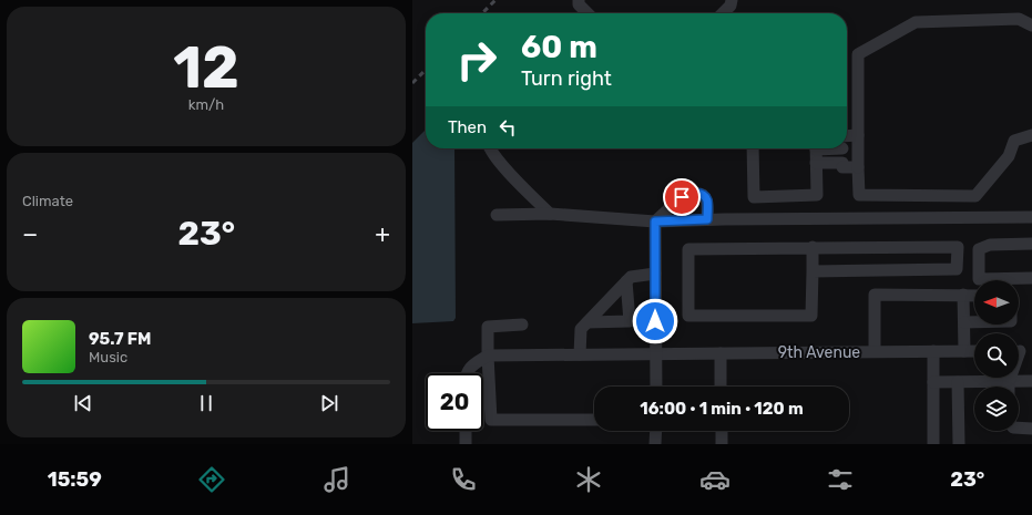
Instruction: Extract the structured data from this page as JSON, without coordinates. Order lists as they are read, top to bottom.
{
  "streets": {
    "street": ["9th Avenue"]
  },
  "north": "left",
  "page": {
    "tile": [
      ["12", "km/h"],
      "Climate"
    ],
    "turn": ["60 m", "Turn right"],
    "then": "Then",
    "heat": ["−", "23°", "+"],
    "song": ["95.7 FM", "Music"],
    "limit": "20",
    "trip": "16:00 · 1 min · 120 m",
    "tabs": ["15:59", "23°"]
  }
}
